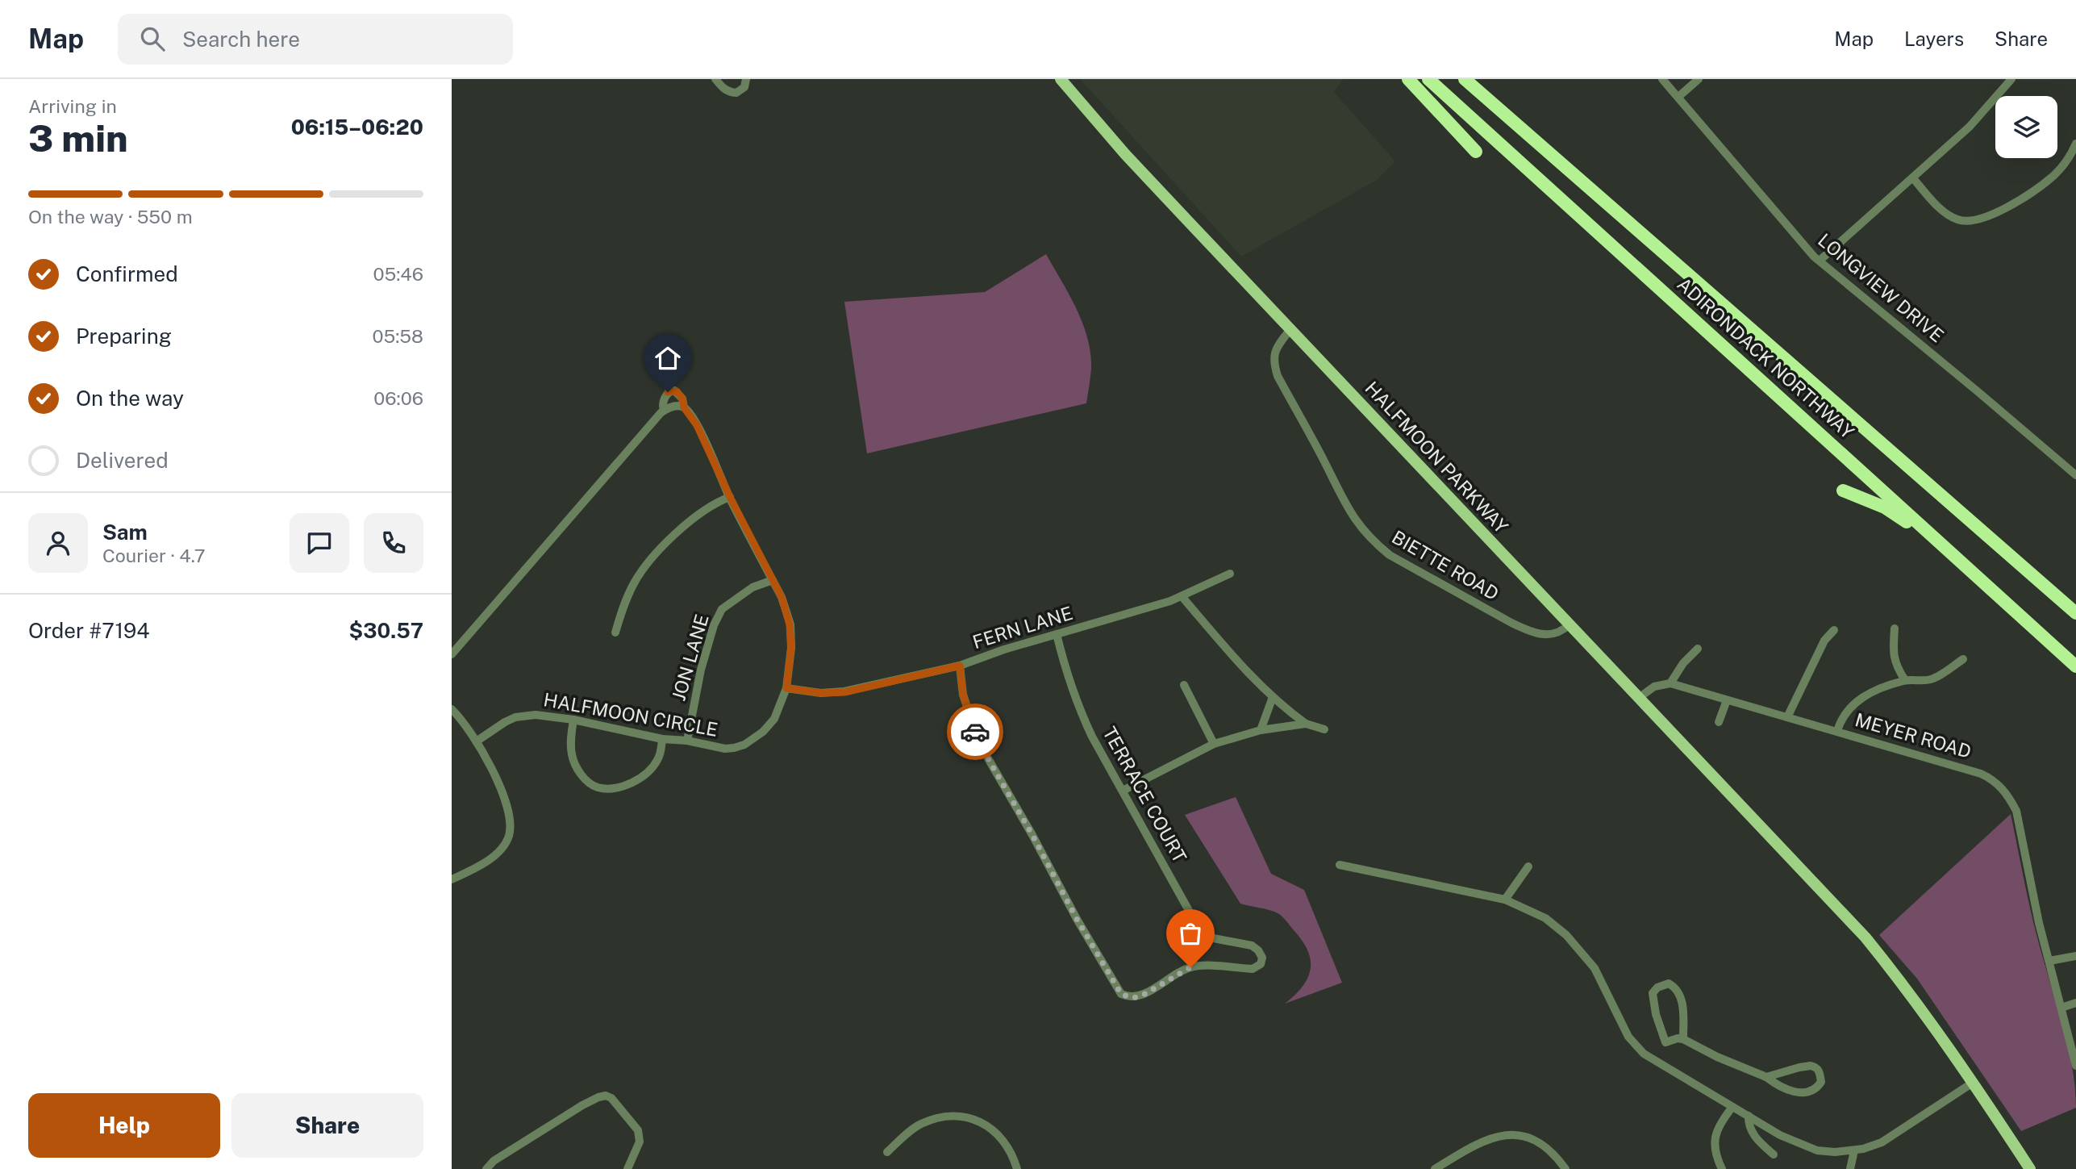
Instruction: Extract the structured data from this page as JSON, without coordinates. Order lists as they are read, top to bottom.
{
  "streets": {
    "highway": ["ADIRONDACK NORTHWAY"],
    "main road": ["HALFMOON PARKWAY"],
    "street": [
      "LONGVIEW DRIVE",
      "BIETTE ROAD",
      "FERN LANE",
      "JON LANE",
      "HALFMOON CIRCLE",
      "MEYER ROAD",
      "TERRACE COURT"
    ]
  },
  "crossings": [
    ["HALFMOON PARKWAY", "BIETTE ROAD"],
    ["FERN LANE", "HALFMOON CIRCLE"],
    ["FERN LANE", "TERRACE COURT"],
    ["JON LANE", "HALFMOON CIRCLE"]
  ],
  "page": {
    "header": "Map",
    "search": "Search here",
    "nav": ["Map", "Layers", "Share"],
    "heading": ["3 min", "Arriving in", "06:15–06:20"],
    "panel": [
      "Sam",
      "Courier · 4.7",
      "Order #7194",
      "$30.57"
    ],
    "bar": "On the way · 550 m",
    "list": [
      ["Confirmed", "05:46"],
      ["Preparing", "05:58"],
      ["On the way", "06:06"],
      "Delivered"
    ],
    "buttons": ["Help", "Share"]
  }
}
